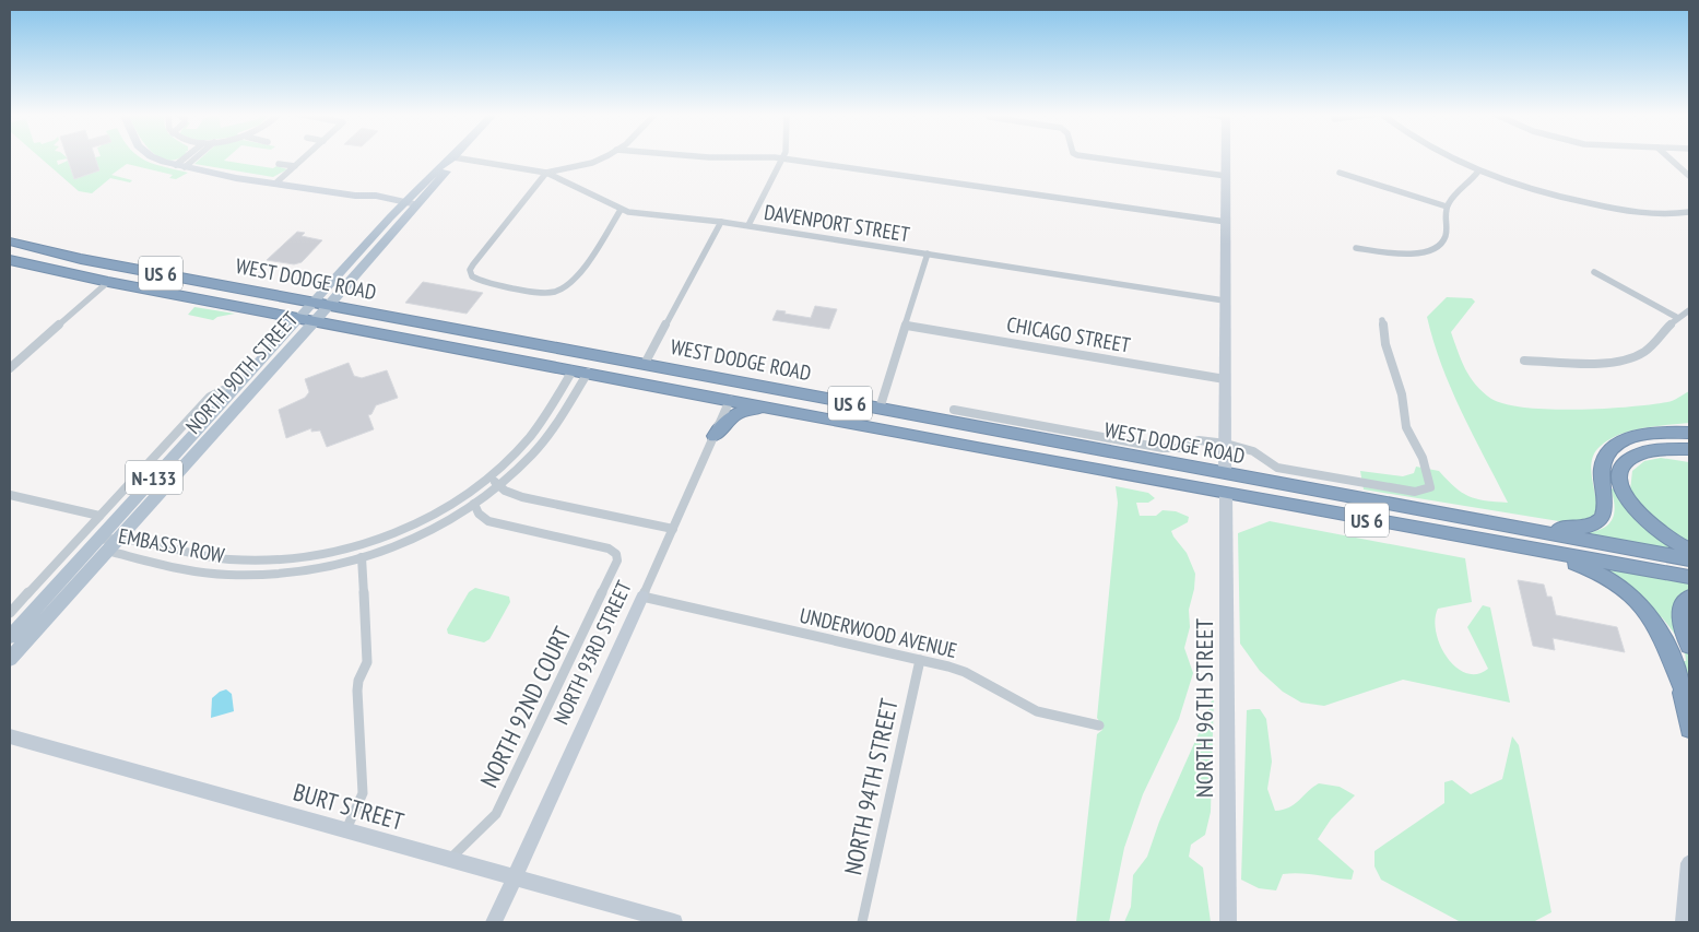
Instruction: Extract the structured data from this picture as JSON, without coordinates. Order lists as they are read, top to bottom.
{
  "streets": {
    "highway": ["US 6", "WEST DODGE ROAD"],
    "main road": ["NORTH 90TH STREET", "N-133"],
    "street": [
      "DAVENPORT STREET",
      "CHICAGO STREET",
      "EMBASSY ROW",
      "UNDERWOOD AVENUE",
      "NORTH 93RD STREET",
      "NORTH 92ND COURT",
      "NORTH 96TH STREET",
      "NORTH 94TH STREET",
      "BURT STREET"
    ]
  },
  "crossings": [
    ["DAVENPORT STREET", "NORTH 90TH STREET"],
    ["WEST DODGE ROAD", "NORTH 90TH STREET"],
    ["WEST DODGE ROAD", "EMBASSY ROW"],
    ["WEST DODGE ROAD", "NORTH 93RD STREET"],
    ["WEST DODGE ROAD", "NORTH 96TH STREET"],
    ["NORTH 90TH STREET", "EMBASSY ROW"],
    ["EMBASSY ROW", "NORTH 92ND COURT"],
    ["UNDERWOOD AVENUE", "NORTH 93RD STREET"],
    ["UNDERWOOD AVENUE", "NORTH 94TH STREET"],
    ["NORTH 93RD STREET", "BURT STREET"],
    ["NORTH 92ND COURT", "BURT STREET"]
  ]
}
